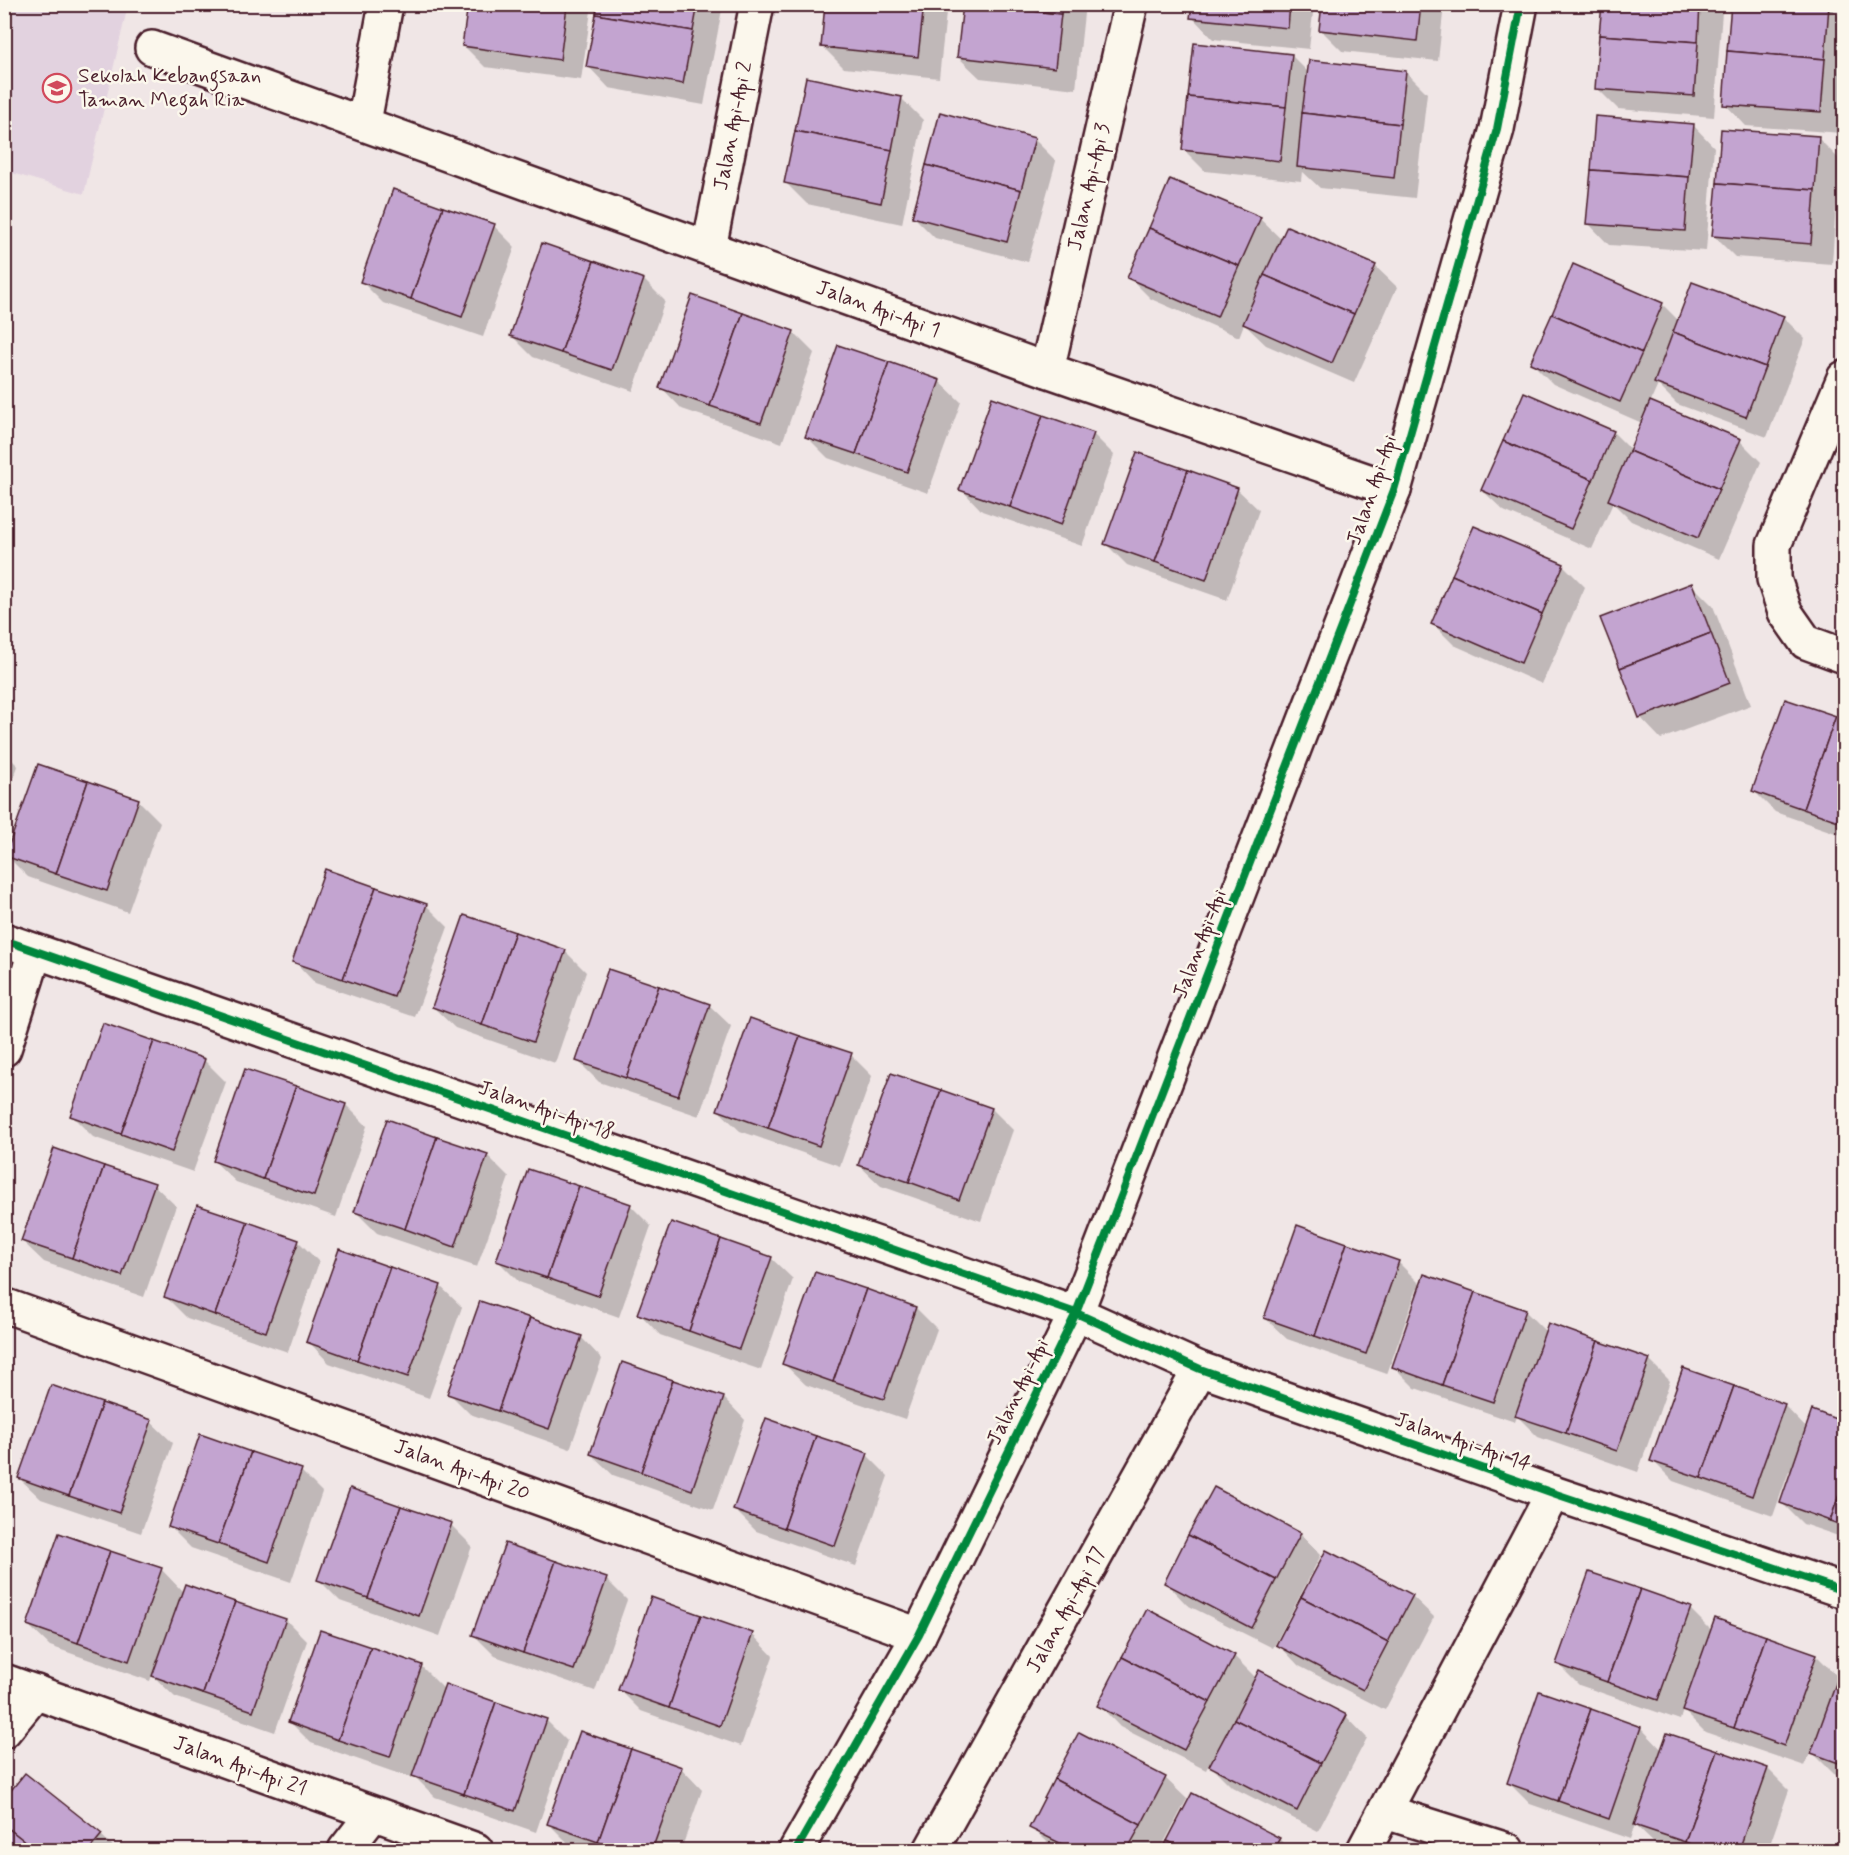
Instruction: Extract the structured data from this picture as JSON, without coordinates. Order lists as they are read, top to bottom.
{
  "streets": {
    "street": [
      "Jalan Api-Api 2",
      "Jalan Api-Api 3",
      "Jalan Api-Api 1",
      "Jalan Api-Api",
      "Jalan Api-Api 18",
      "Jalan Api-Api 14",
      "Jalan Api-Api 20",
      "Jalan Api-Api 17",
      "Jalan Api-Api 21"
    ]
  },
  "crossings": [
    ["Jalan Api-Api 2", "Jalan Api-Api 1"],
    ["Jalan Api-Api 3", "Jalan Api-Api 1"],
    ["Jalan Api-Api 1", "Jalan Api-Api"],
    ["Jalan Api-Api", "Jalan Api-Api 18"],
    ["Jalan Api-Api", "Jalan Api-Api 14"],
    ["Jalan Api-Api", "Jalan Api-Api 20"],
    ["Jalan Api-Api 18", "Jalan Api-Api 14"],
    ["Jalan Api-Api 14", "Jalan Api-Api 17"]
  ],
  "places": {
    "school or university": ["Sekolah Kebangsaan Taman Megah Ria"]
  }
}
